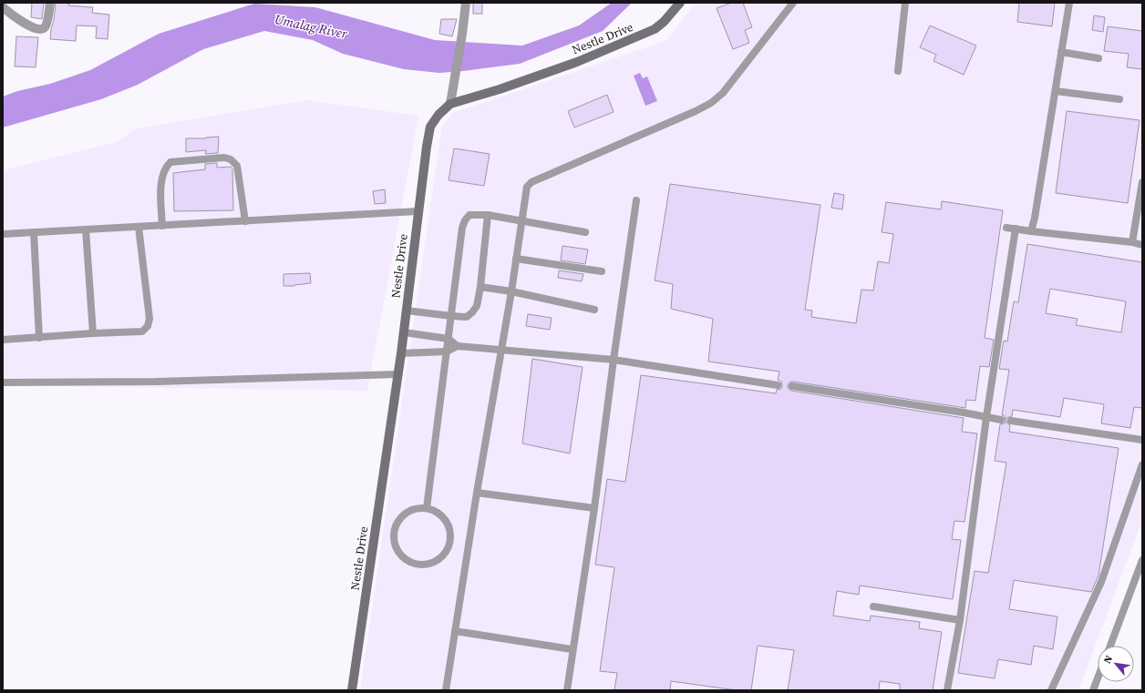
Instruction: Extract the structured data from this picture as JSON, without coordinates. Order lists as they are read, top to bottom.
{
  "streets": {
    "street": ["Nestle Drive"]
  },
  "water": ["Umalag River"],
  "north": "top left"
}
